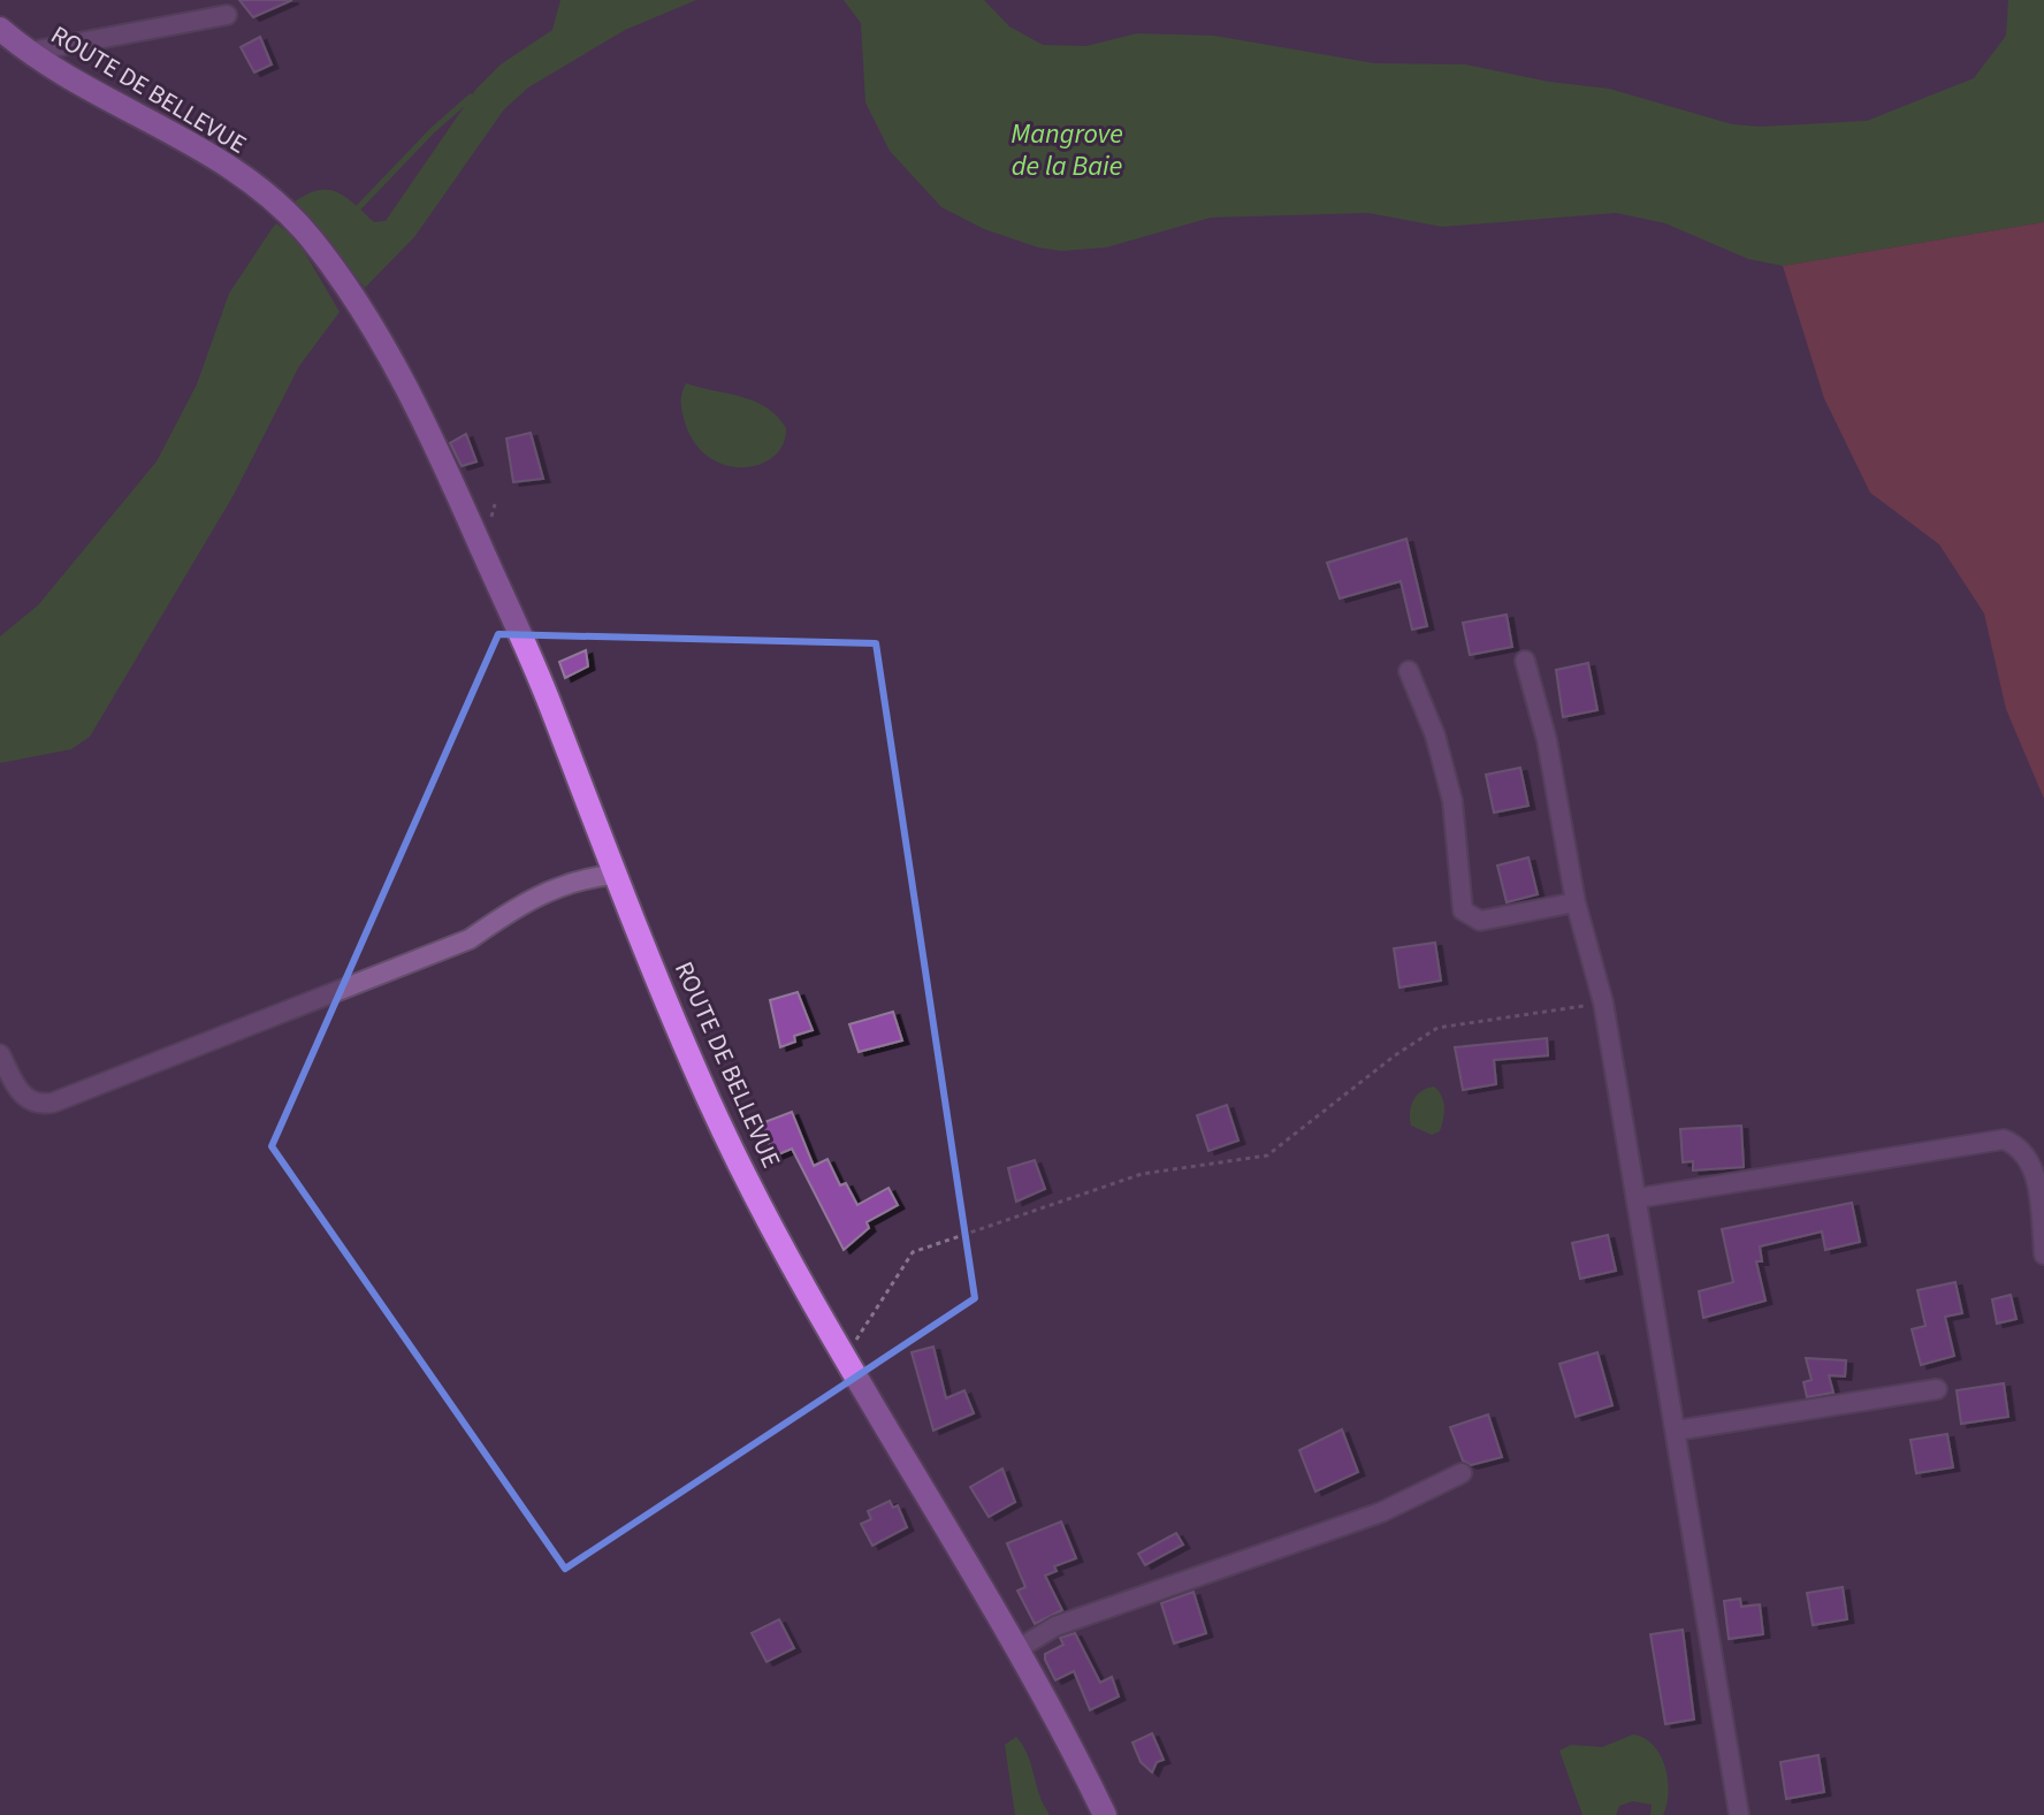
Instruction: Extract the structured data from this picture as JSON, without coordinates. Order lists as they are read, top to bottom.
{
  "streets": {
    "main road": ["ROUTE DE BELLEVUE"]
  },
  "water": ["Mangrove de la Baie"]
}
